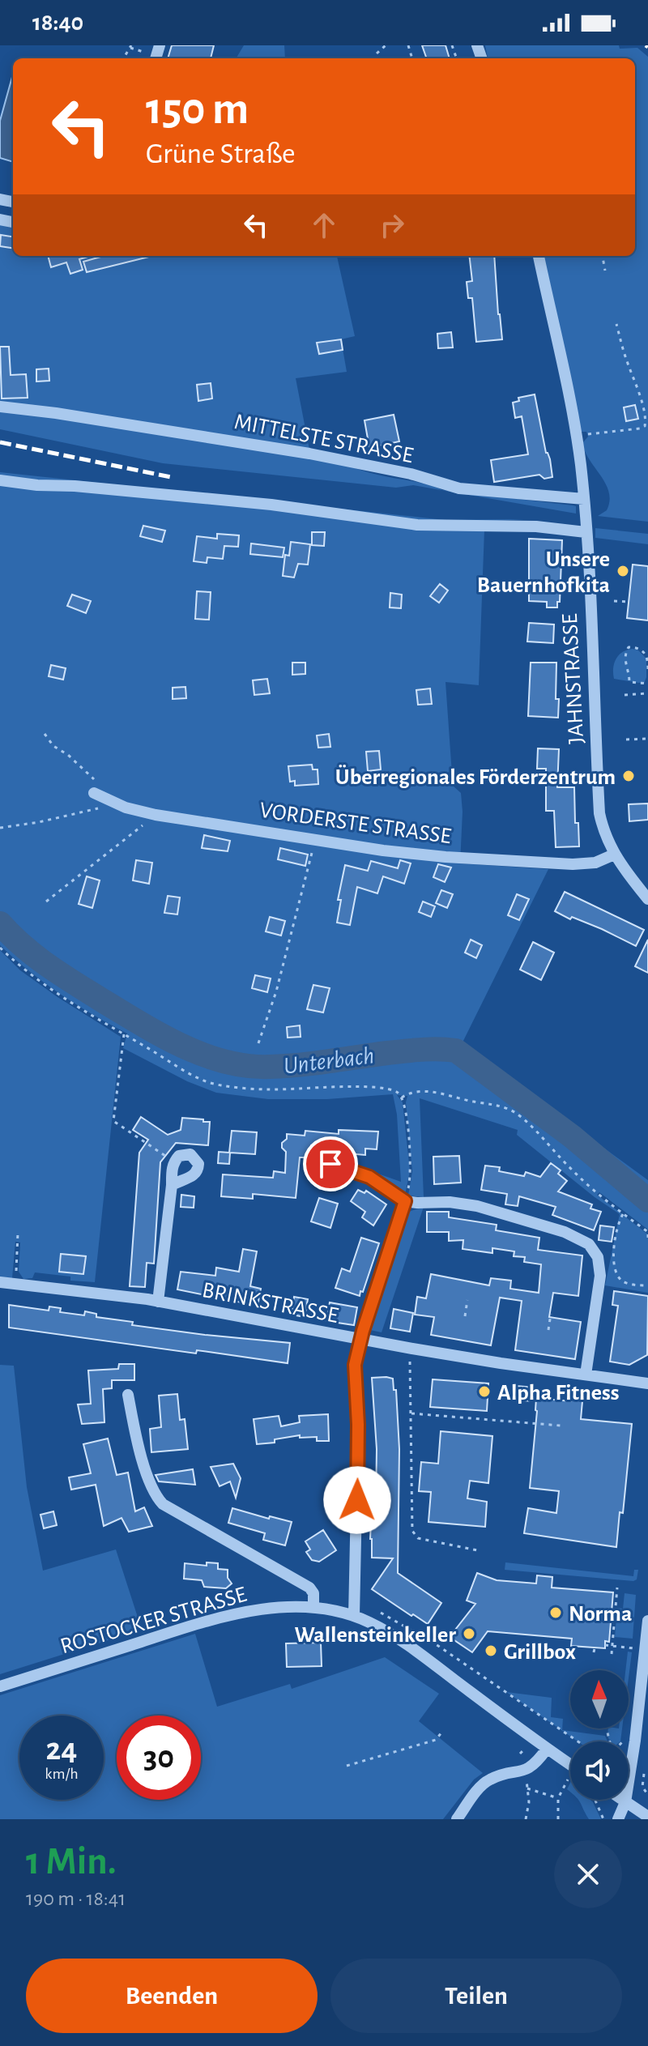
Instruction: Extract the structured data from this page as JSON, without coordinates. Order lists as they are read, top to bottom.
{
  "streets": {
    "street": [
      "MITTELSTE STRASSE",
      "JAHNSTRASSE",
      "VORDERSTE STRASSE",
      "BRINKSTRASSE",
      "ROSTOCKER STRASSE"
    ]
  },
  "crossings": [
    ["MITTELSTE STRASSE", "JAHNSTRASSE"],
    ["JAHNSTRASSE", "VORDERSTE STRASSE"]
  ],
  "water": ["Unterbach"],
  "places": [
    "Unsere Bauernhofkita",
    "Überregionales Förderzentrum",
    "Alpha Fitness",
    "Norma",
    "Wallensteinkeller",
    "Grillbox"
  ],
  "north": "top",
  "page": {
    "status": "18:40",
    "turn": ["150 m", "Grüne Straße"],
    "speed": "24 km/h",
    "limit": "30",
    "heading": ["1 Min.", "190 m · 18:41"],
    "buttons": ["Beenden", "Teilen"]
  }
}
